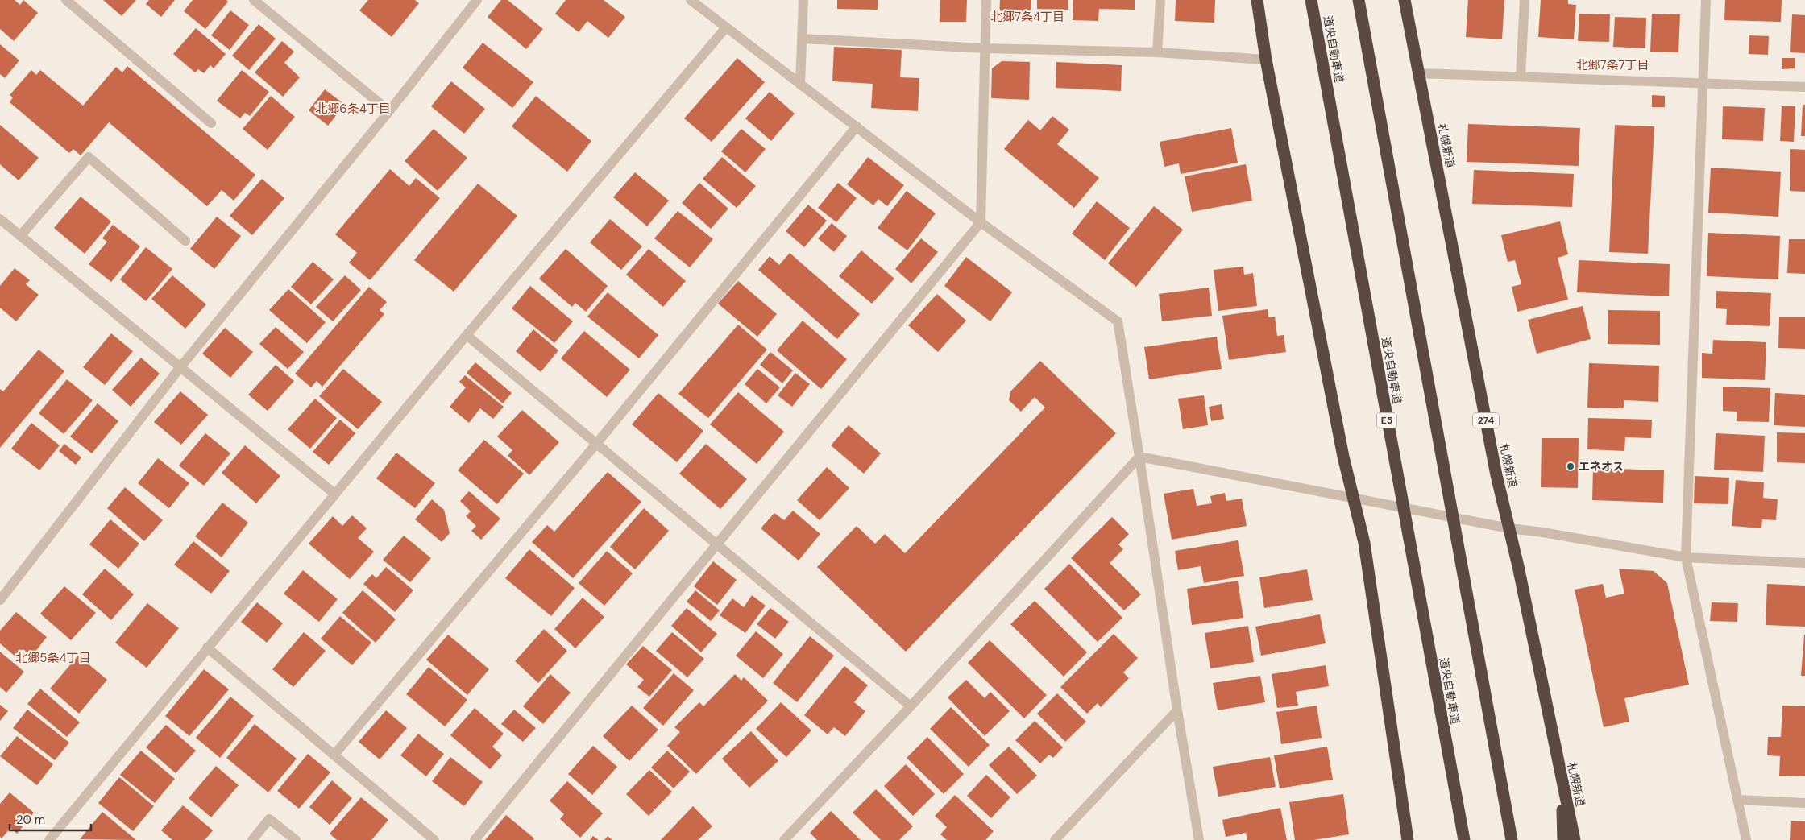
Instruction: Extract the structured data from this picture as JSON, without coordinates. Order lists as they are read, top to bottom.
{
  "streets": {
    "highway": [
      "道央自動車道",
      "札幌新道",
      "E5",
      "274"
    ]
  },
  "districts": [
    "北郷7条4丁目",
    "北郷7条7丁目",
    "北郷6条4丁目",
    "北郷5条4丁目"
  ],
  "places": ["エネオス"],
  "scale_bar": "20 m"
}
